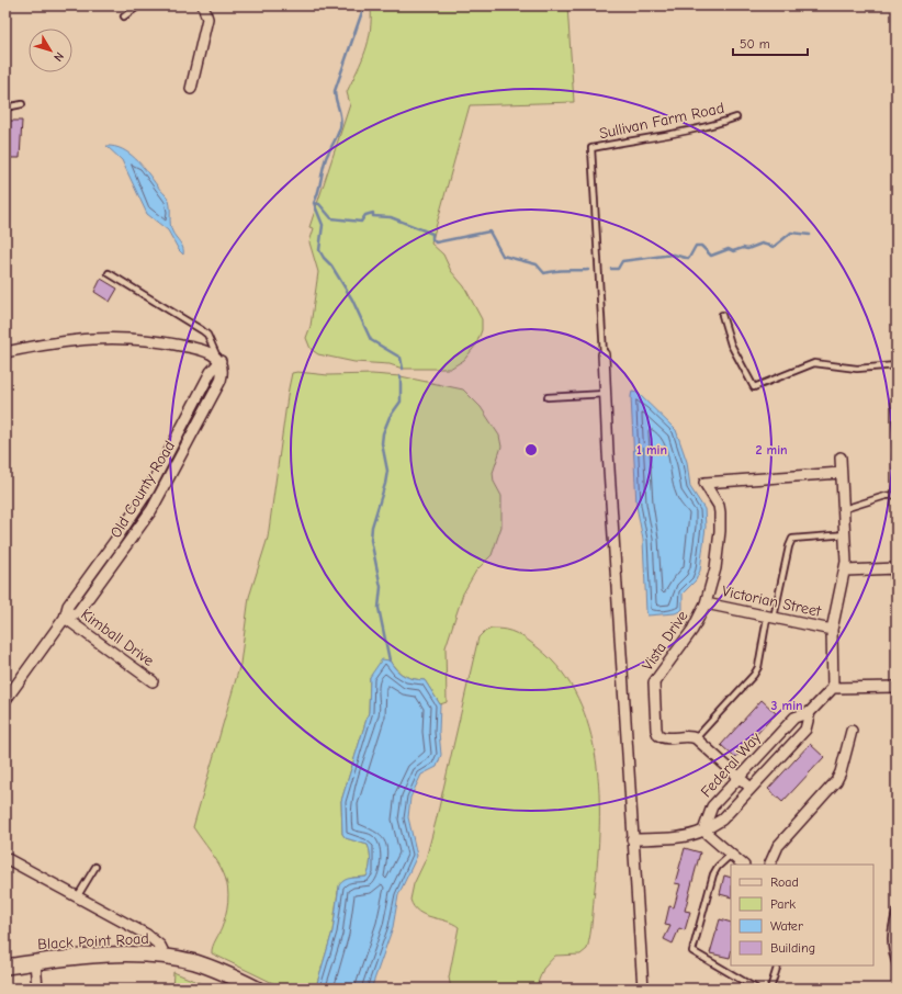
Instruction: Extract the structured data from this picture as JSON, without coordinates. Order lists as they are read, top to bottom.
{
  "streets": {
    "main road": ["Black Point Road"],
    "street": [
      "Old County Road",
      "Victorian Street",
      "Kimball Drive",
      "Vista Drive",
      "Federal Way"
    ],
    "lane": ["Sullivan Farm Road"]
  },
  "crossings": [
    ["Old County Road", "Kimball Drive"],
    ["Victorian Street", "Vista Drive"]
  ],
  "legend": [
    "Road",
    "Park",
    "Water",
    "Building"
  ],
  "scale_bar": "50 m",
  "north": "bottom right",
  "rings": ["1 min", "2 min", "3 min"]
}
